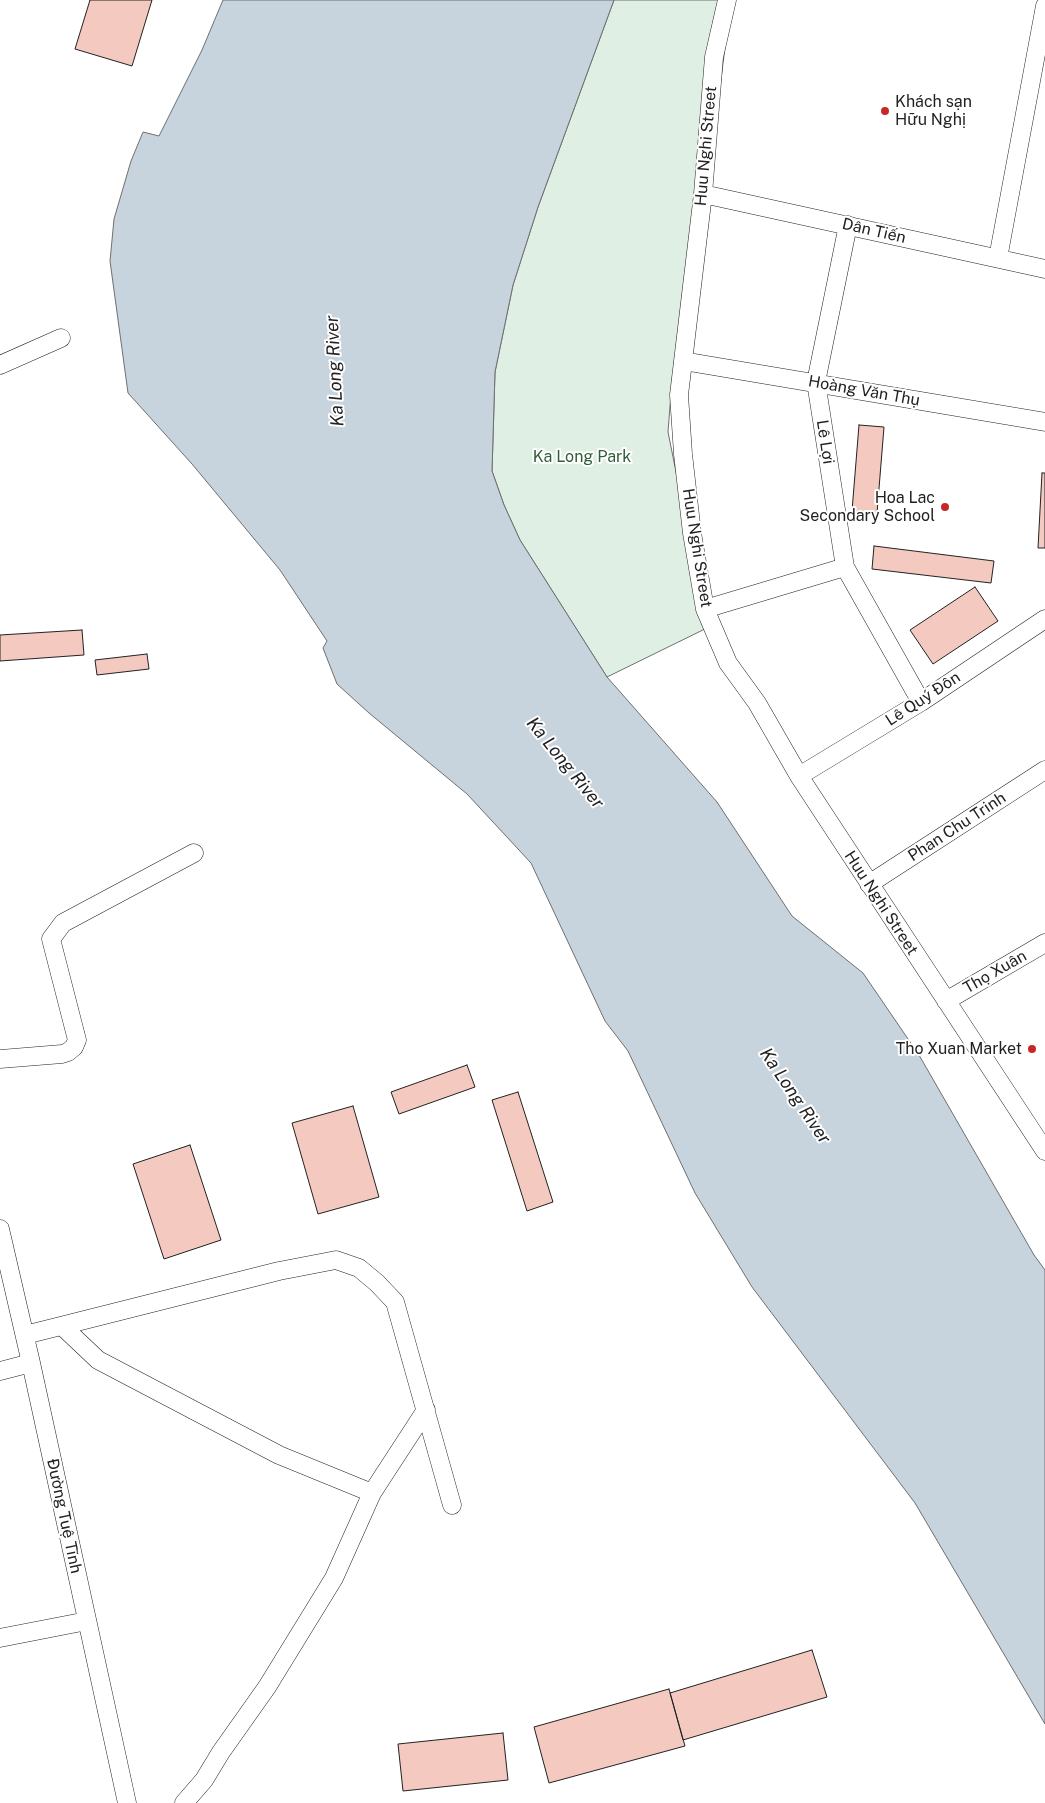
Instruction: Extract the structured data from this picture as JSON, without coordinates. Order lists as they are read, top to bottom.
{
  "streets": {
    "street": [
      "Huu Nghi Street",
      "Dân Tiến",
      "Hoàng Văn Thụ",
      "Lê Lợi",
      "Lê Quý Đôn",
      "Phan Chu Trinh",
      "Thọ Xuân",
      "Đường Tuệ Tĩnh"
    ]
  },
  "crossings": [
    ["Huu Nghi Street", "Dân Tiến"],
    ["Huu Nghi Street", "Hoàng Văn Thụ"],
    ["Huu Nghi Street", "Lê Quý Đôn"],
    ["Huu Nghi Street", "Phan Chu Trinh"],
    ["Huu Nghi Street", "Thọ Xuân"],
    ["Dân Tiến", "Lê Lợi"],
    ["Hoàng Văn Thụ", "Lê Lợi"],
    ["Lê Lợi", "Lê Quý Đôn"]
  ],
  "water": ["Ka Long River"],
  "parks": ["Ka Long Park"],
  "places": ["Khách sạn Hữu Nghị", "Hoa Lac Secondary School", "Tho Xuan Market"]
}
